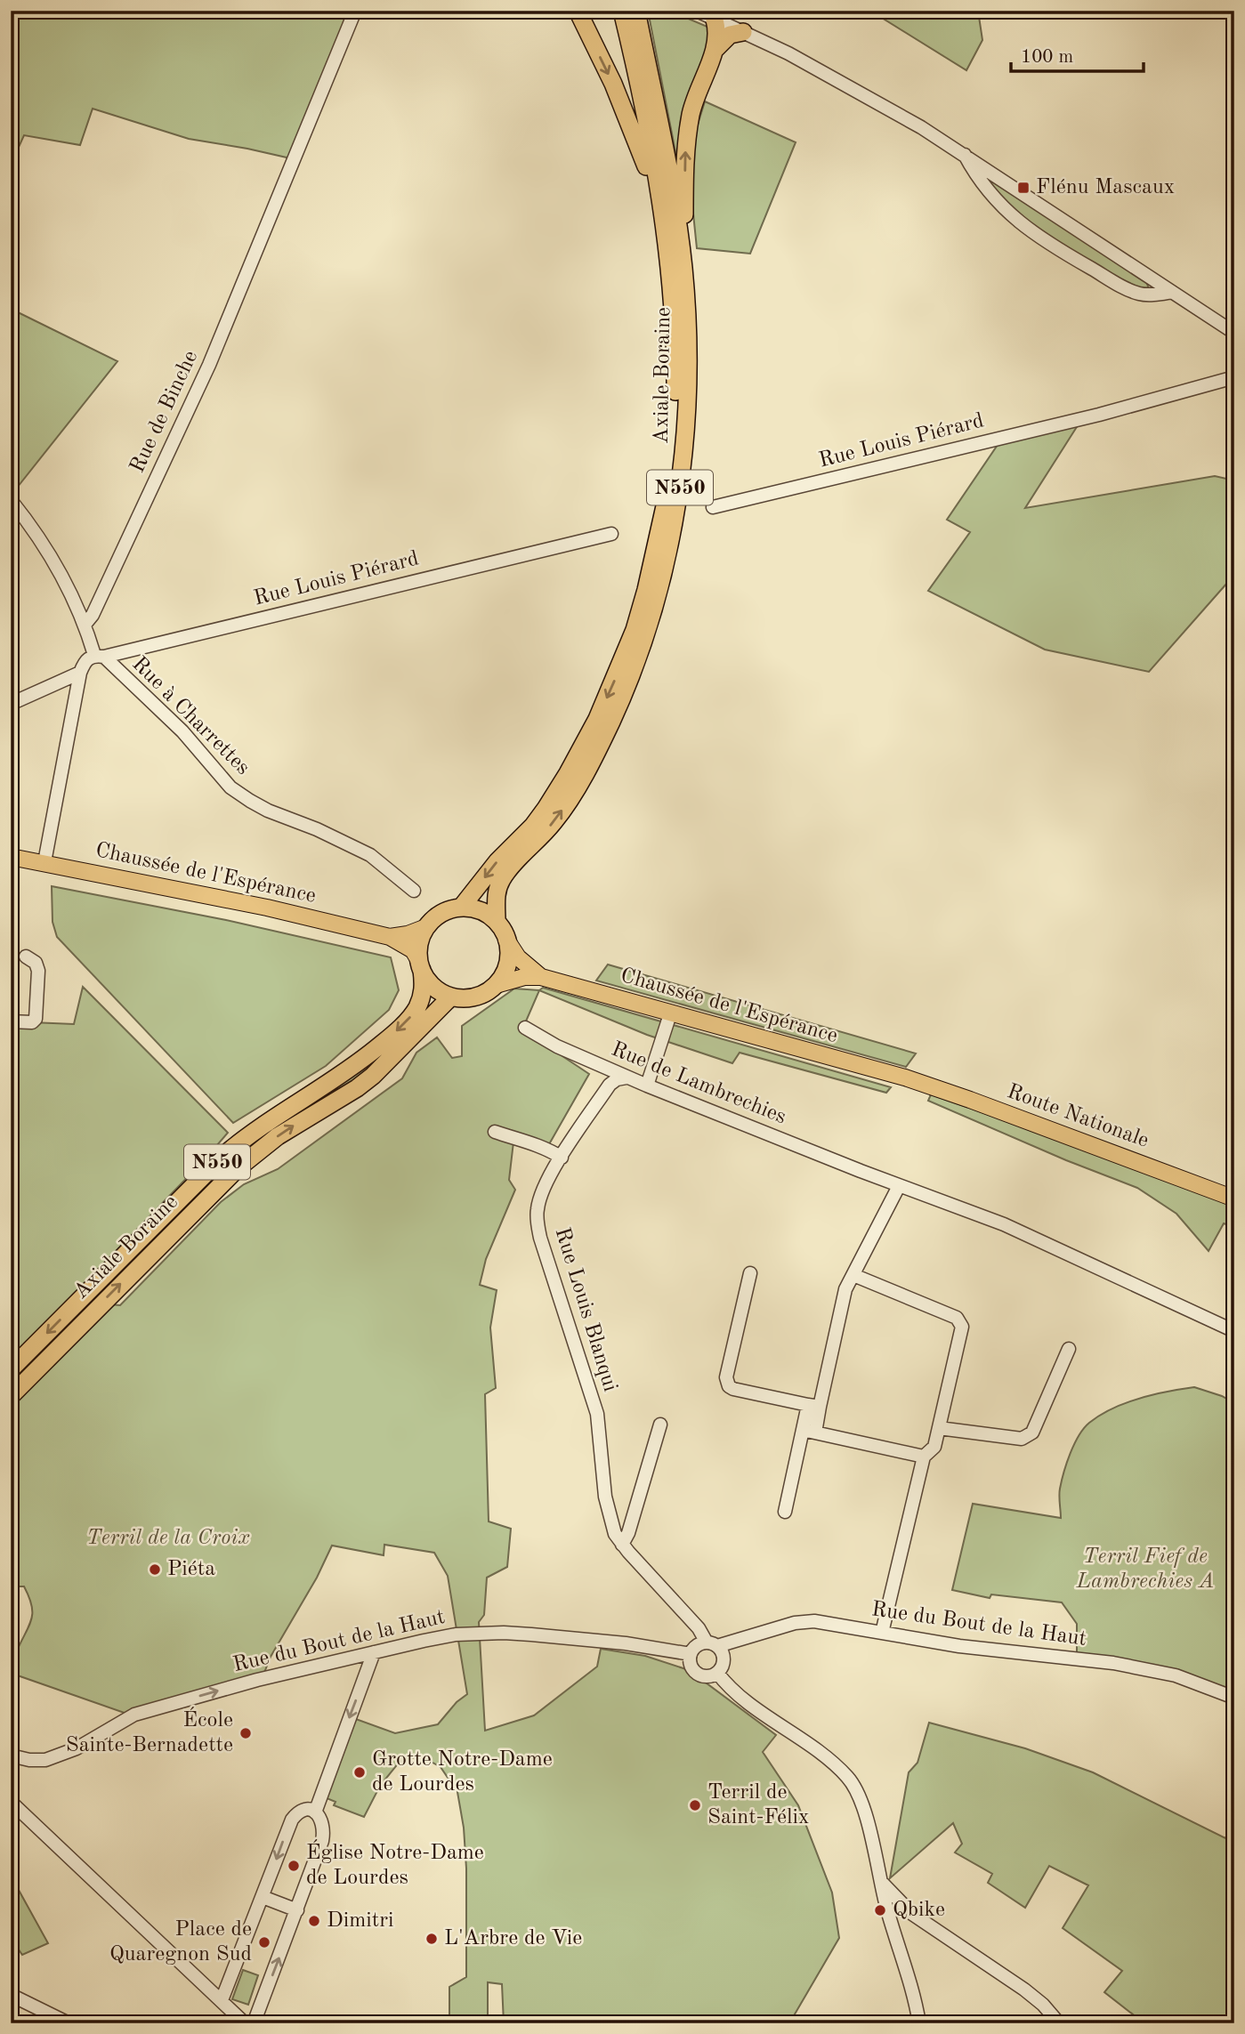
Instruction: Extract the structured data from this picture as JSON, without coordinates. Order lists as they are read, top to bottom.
{
  "streets": {
    "highway": ["Axiale Boraine", "N550"],
    "main road": ["Chaussée de l'Espérance", "Route Nationale"],
    "street": [
      "Rue de Binche",
      "Rue Louis Piérard",
      "Rue à Charrettes",
      "Rue de Lambrechies",
      "Rue Louis Blanqui",
      "Rue du Bout de la Haut"
    ]
  },
  "crossings": [
    ["Axiale Boraine", "N550"],
    ["Rue Louis Piérard", "Rue à Charrettes"],
    ["Chaussée de l'Espérance", "Route Nationale"],
    ["Rue de Lambrechies", "Rue Louis Blanqui"],
    ["Rue Louis Blanqui", "Rue du Bout de la Haut"]
  ],
  "parks": ["Terril de la Croix", "Terril Fief de Lambrechies A"],
  "places": {
    "transit": ["Flénu Mascaux"],
    "other": [
      "Piéta",
      "École Sainte-Bernadette",
      "Grotte Notre-Dame de Lourdes",
      "Terril de Saint-Félix",
      "Église Notre-Dame de Lourdes",
      "Qbike",
      "Dimitri",
      "L'Arbre de Vie",
      "Place de Quaregnon Sud"
    ]
  },
  "scale_bar": "100 m"
}
